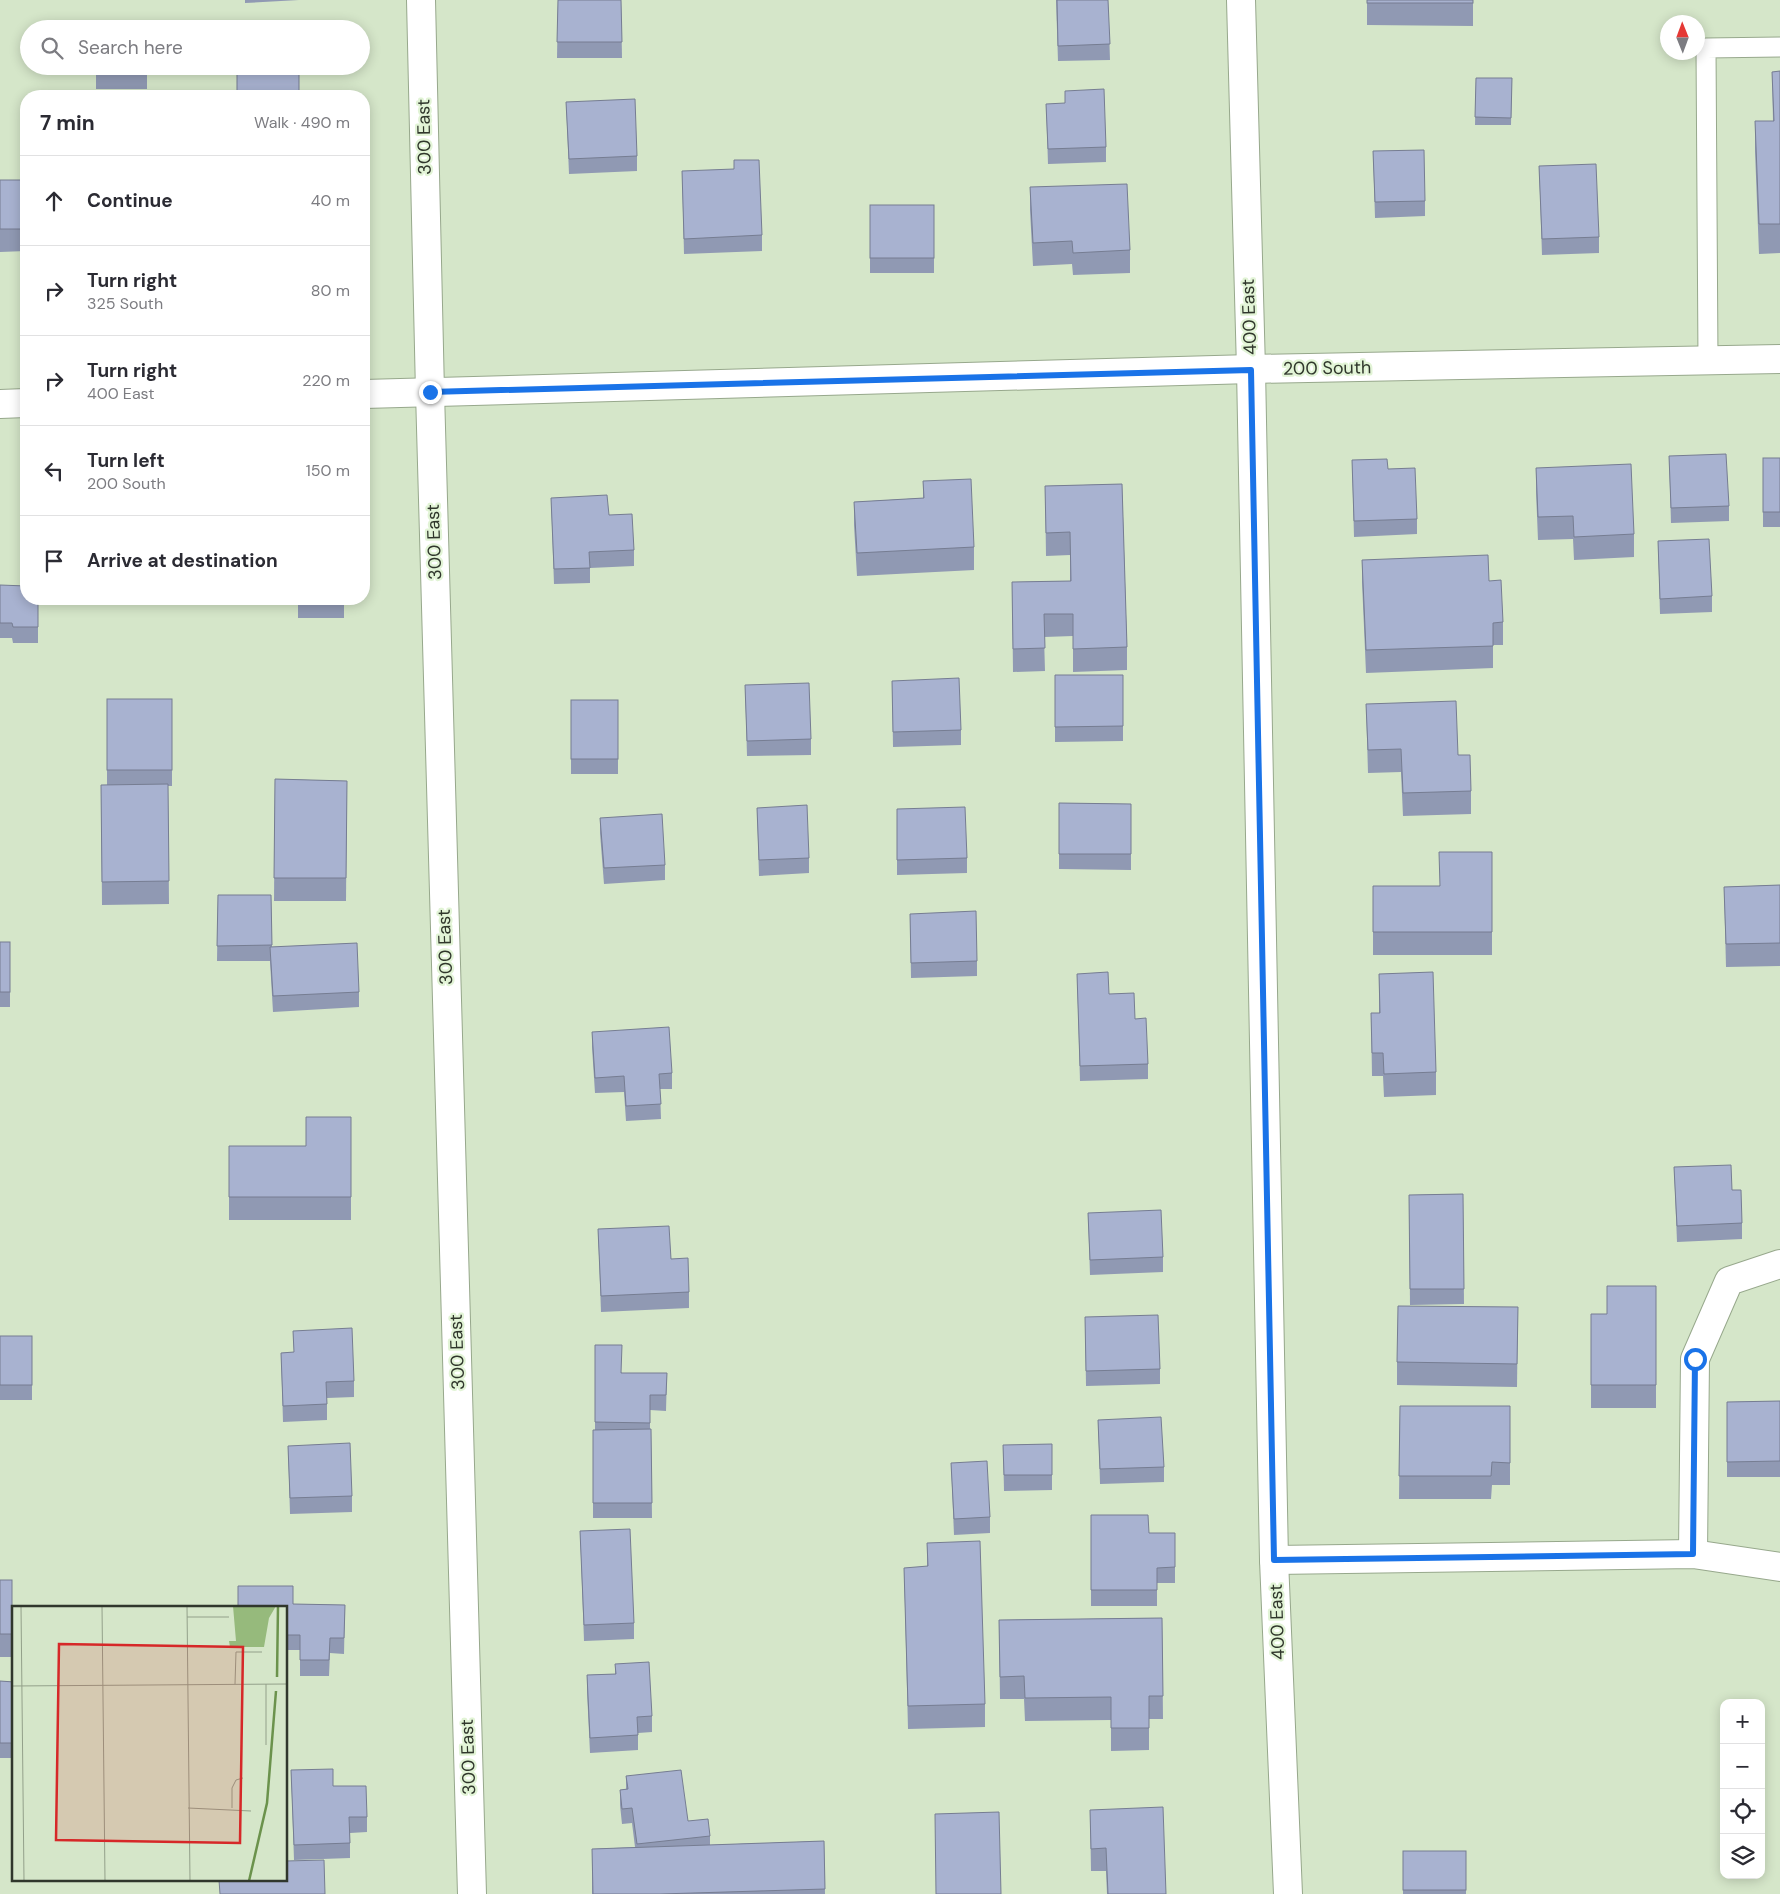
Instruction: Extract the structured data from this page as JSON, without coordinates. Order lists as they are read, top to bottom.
{
  "streets": {
    "street": ["300 East", "400 East", "200 South"]
  },
  "crossings": [
    ["300 East", "200 South"],
    ["400 East", "200 South"]
  ],
  "north": "top",
  "page": {
    "search": "Search here",
    "heading": ["7 min", "Walk · 490 m"],
    "list": [
      ["Continue", "40 m"],
      ["Turn right", "325 South", "80 m"],
      ["Turn right", "400 East", "220 m"],
      ["Turn left", "200 South", "150 m"],
      "Arrive at destination"
    ],
    "map_buttons": ["+", "−"]
  }
}
